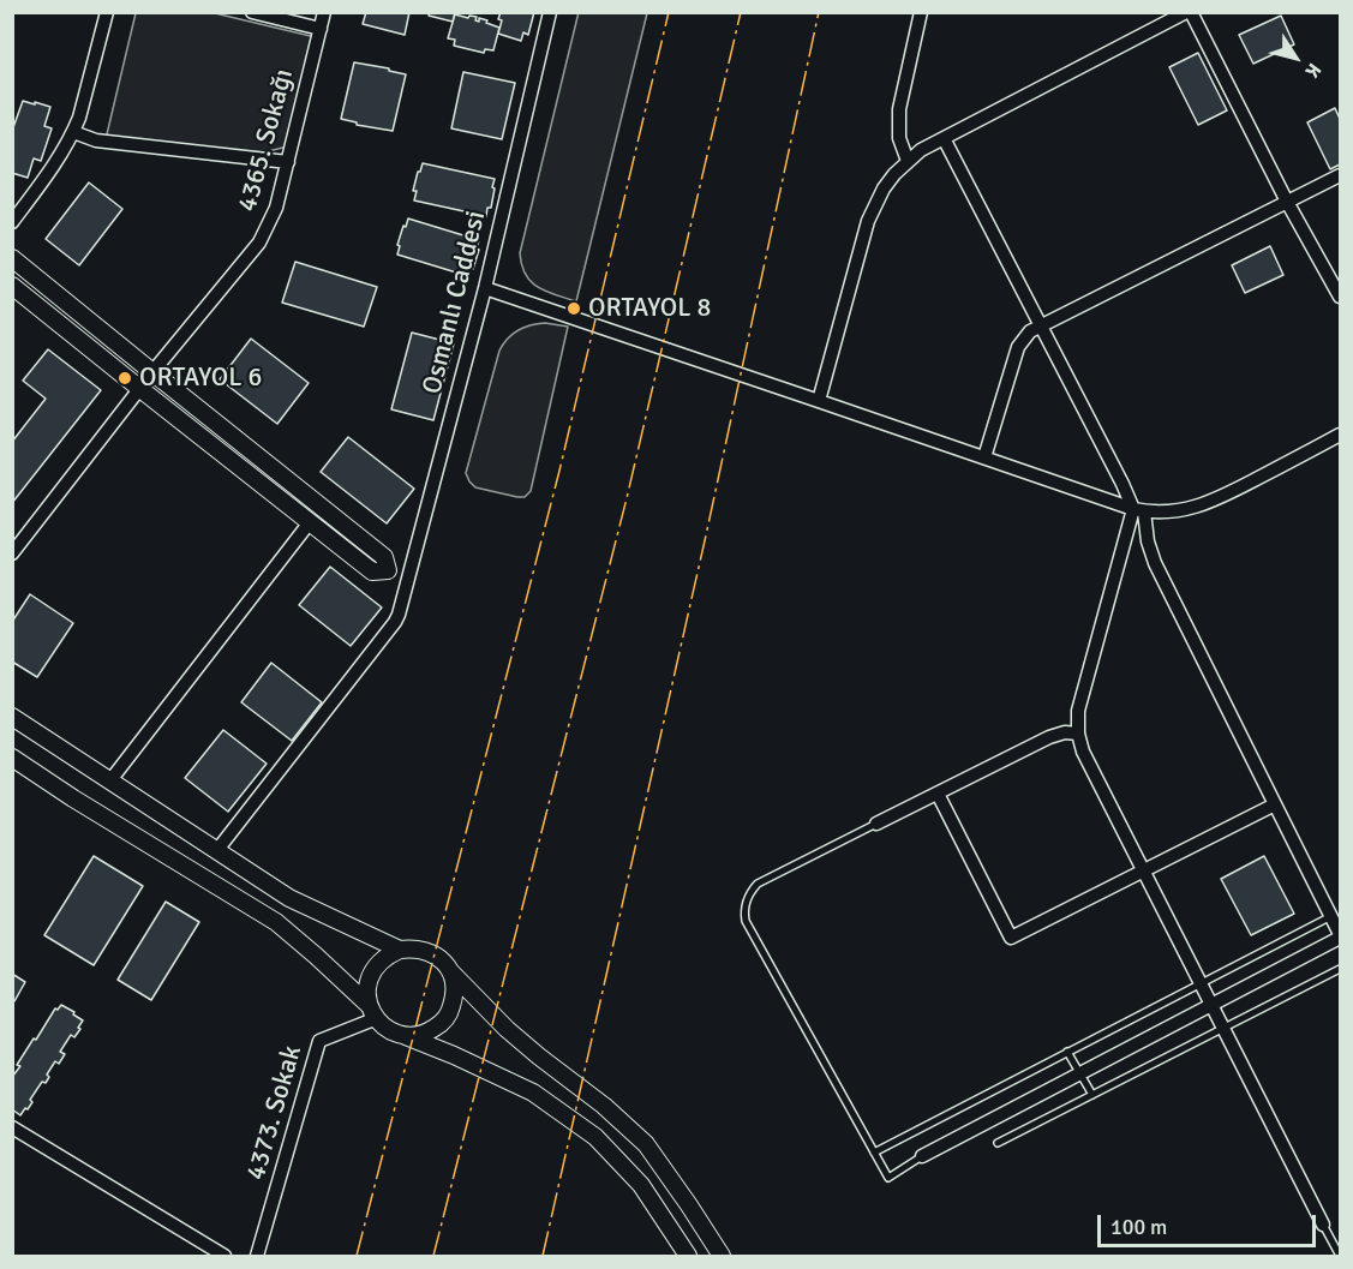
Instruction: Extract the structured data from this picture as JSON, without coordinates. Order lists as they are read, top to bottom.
{
  "streets": {
    "street": ["4365. Sokağı", "Osmanlı Caddesi", "4373. Sokak"]
  },
  "places": ["ORTAYOL 8", "ORTAYOL 6"],
  "scale_bar": "100 m",
  "north": "bottom right"
}
